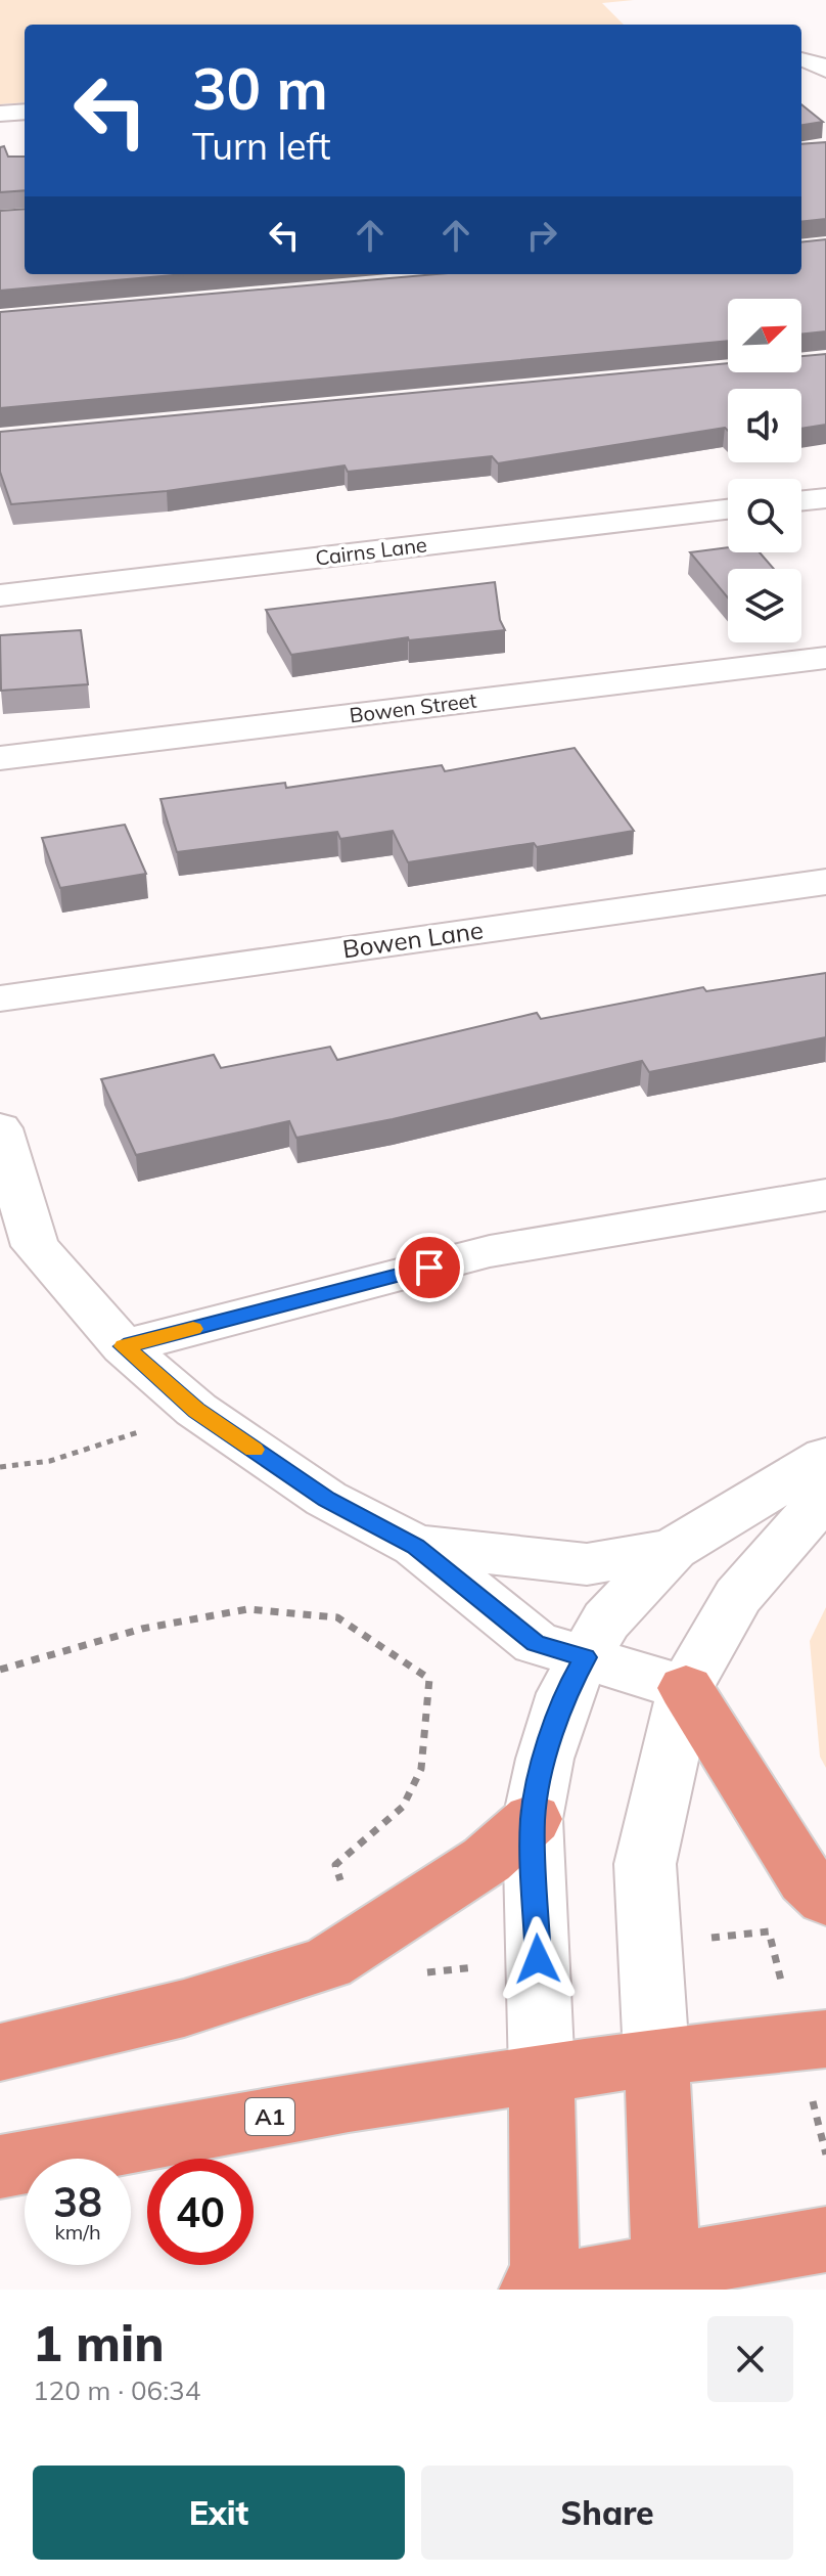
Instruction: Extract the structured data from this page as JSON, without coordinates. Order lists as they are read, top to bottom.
{
  "streets": {
    "highway": ["A1"],
    "street": ["Cairns Lane", "Bowen Street", "Bowen Lane"]
  },
  "north": "top right",
  "page": {
    "turn": ["30 m", "Turn left"],
    "speed": "38 km/h",
    "limit": "40",
    "heading": ["1 min", "120 m · 06:34"],
    "buttons": ["Exit", "Share"]
  }
}
